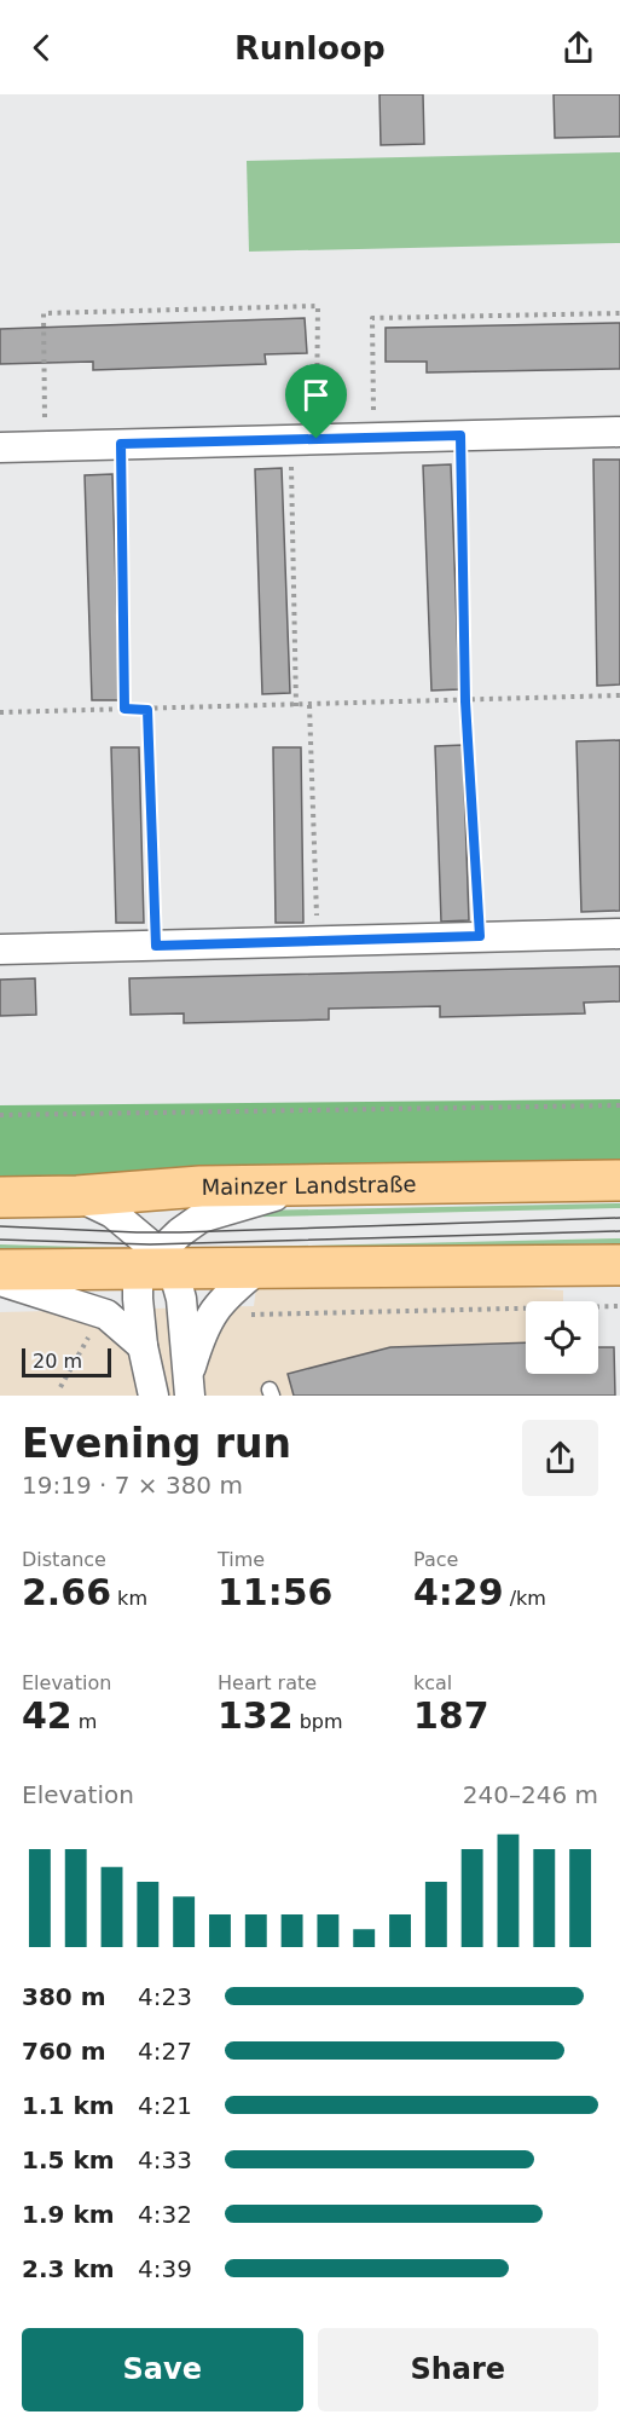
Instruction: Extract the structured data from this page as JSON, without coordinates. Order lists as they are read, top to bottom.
{
  "streets": {
    "main road": ["Mainzer Landstraße"]
  },
  "scale_bar": "20 m",
  "page": {
    "header": "Runloop",
    "scale": "20 m",
    "heading": ["Evening run", "19:19 · 7 × 380 m"],
    "stats": [
      ["Distance", "2.66 km"],
      ["Time", "11:56"],
      ["Pace", "4:29 /km"],
      ["Elevation", "42 m"],
      ["Heart rate", "132 bpm"],
      ["kcal", "187"]
    ],
    "chart": ["Elevation", "240–246 m"],
    "list": [
      {
        "name": "380 m",
        "note": "4:23"
      },
      {
        "name": "760 m",
        "note": "4:27"
      },
      {
        "name": "1.1 km",
        "note": "4:21"
      },
      {
        "name": "1.5 km",
        "note": "4:33"
      },
      {
        "name": "1.9 km",
        "note": "4:32"
      },
      {
        "name": "2.3 km",
        "note": "4:39"
      }
    ],
    "buttons": ["Save", "Share"]
  }
}
